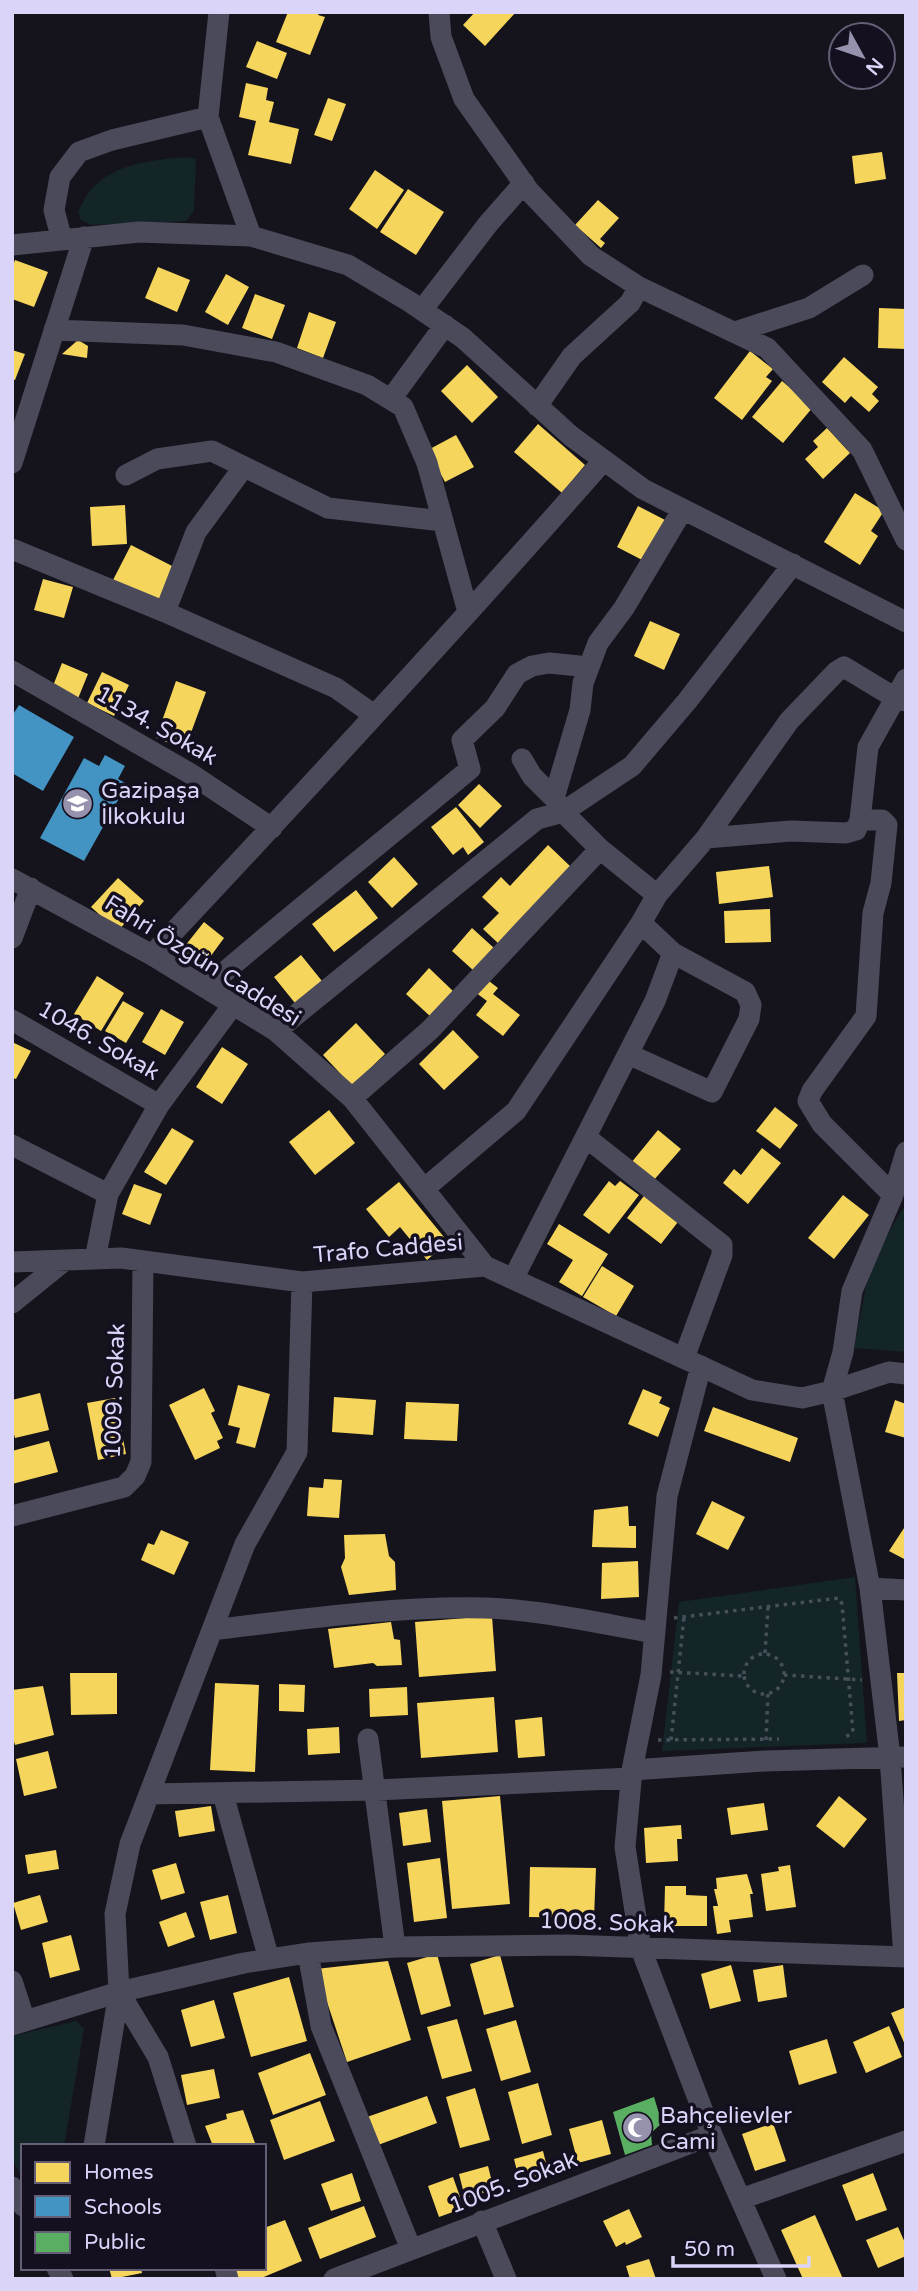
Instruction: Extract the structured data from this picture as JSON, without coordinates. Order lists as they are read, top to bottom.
{
  "streets": {
    "street": [
      "1134. Sokak",
      "Fahri Özgün Caddesi",
      "1046. Sokak",
      "Trafo Caddesi",
      "1009. Sokak",
      "1008. Sokak",
      "1005. Sokak"
    ]
  },
  "crossings": [
    ["Fahri Özgün Caddesi", "Trafo Caddesi"],
    ["Trafo Caddesi", "1009. Sokak"]
  ],
  "places": {
    "school or university": ["Gazipaşa İlkokulu"],
    "mosque": ["Bahçelievler Cami"]
  },
  "legend": ["Homes", "Schools", "Public"],
  "scale_bar": "50 m",
  "north": "bottom right"
}
